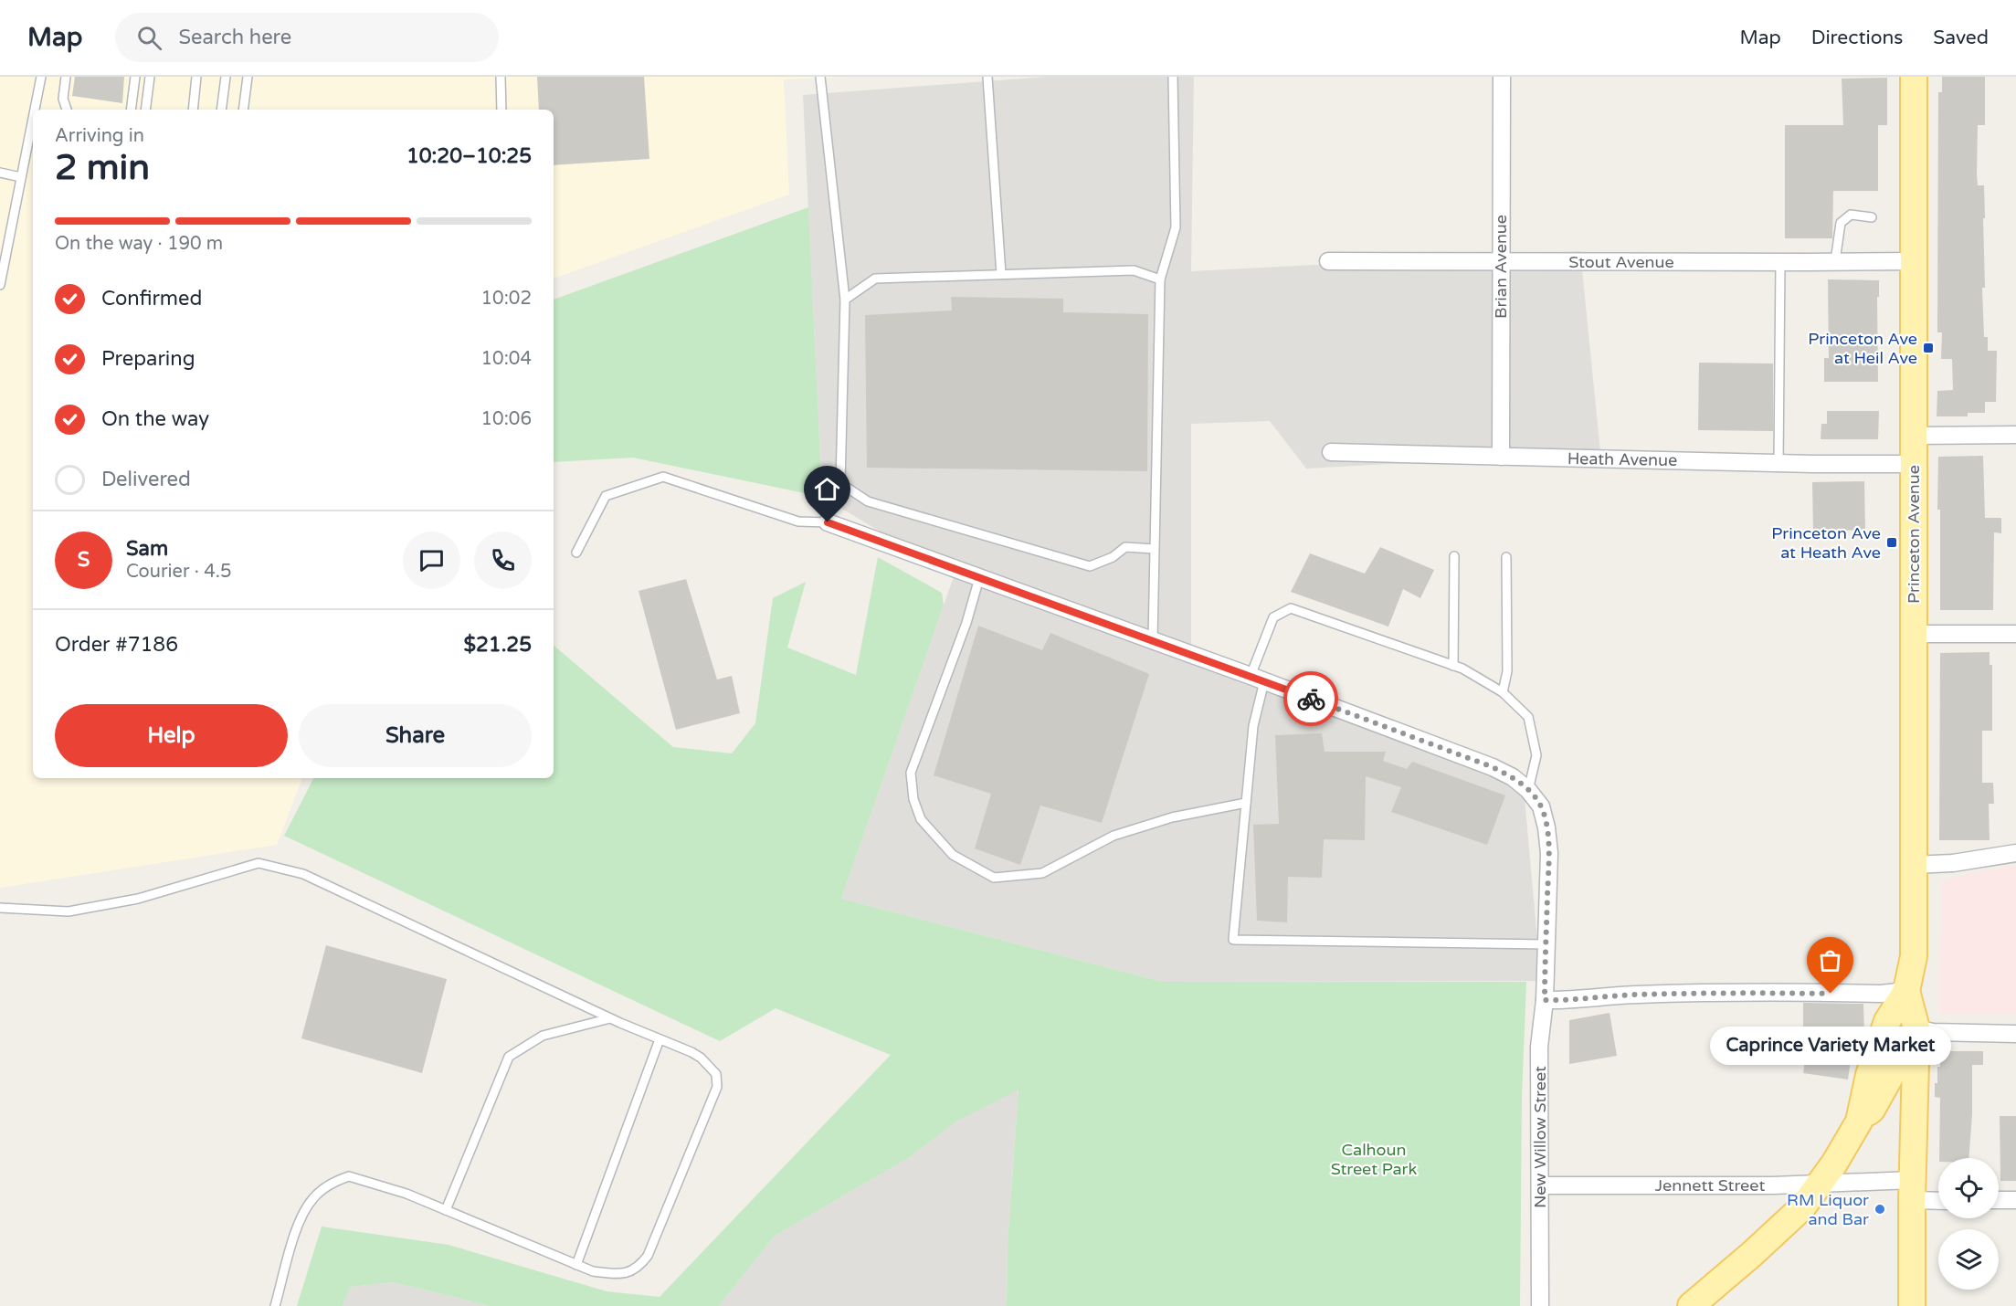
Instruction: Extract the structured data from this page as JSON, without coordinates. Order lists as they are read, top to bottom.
{
  "streets": {
    "main road": ["Princeton Avenue"],
    "street": [
      "Stout Avenue",
      "Brian Avenue",
      "Heath Avenue",
      "New Willow Street",
      "Jennett Street"
    ]
  },
  "crossings": [
    ["Stout Avenue", "Brian Avenue"],
    ["Stout Avenue", "Princeton Avenue"],
    ["Brian Avenue", "Heath Avenue"],
    ["Heath Avenue", "Princeton Avenue"],
    ["New Willow Street", "Jennett Street"]
  ],
  "parks": ["Calhoun Street Park"],
  "places": {
    "transit": ["Princeton Ave at Heil Ave", "Princeton Ave at Heath Ave"],
    "other": ["Caprince Variety Market", "RM Liquor and Bar"]
  },
  "page": {
    "header": "Map",
    "search": "Search here",
    "nav": ["Map", "Directions", "Saved"],
    "heading": ["2 min", "Arriving in", "10:20–10:25"],
    "panel": [
      "Sam",
      "Courier · 4.5",
      "Order #7186",
      "$21.25"
    ],
    "bar": "On the way · 190 m",
    "list": [
      ["Confirmed", "10:02"],
      ["Preparing", "10:04"],
      ["On the way", "10:06"],
      "Delivered"
    ],
    "round": "S",
    "buttons": ["Help", "Share"],
    "bubble": "Caprince Variety Market"
  }
}
